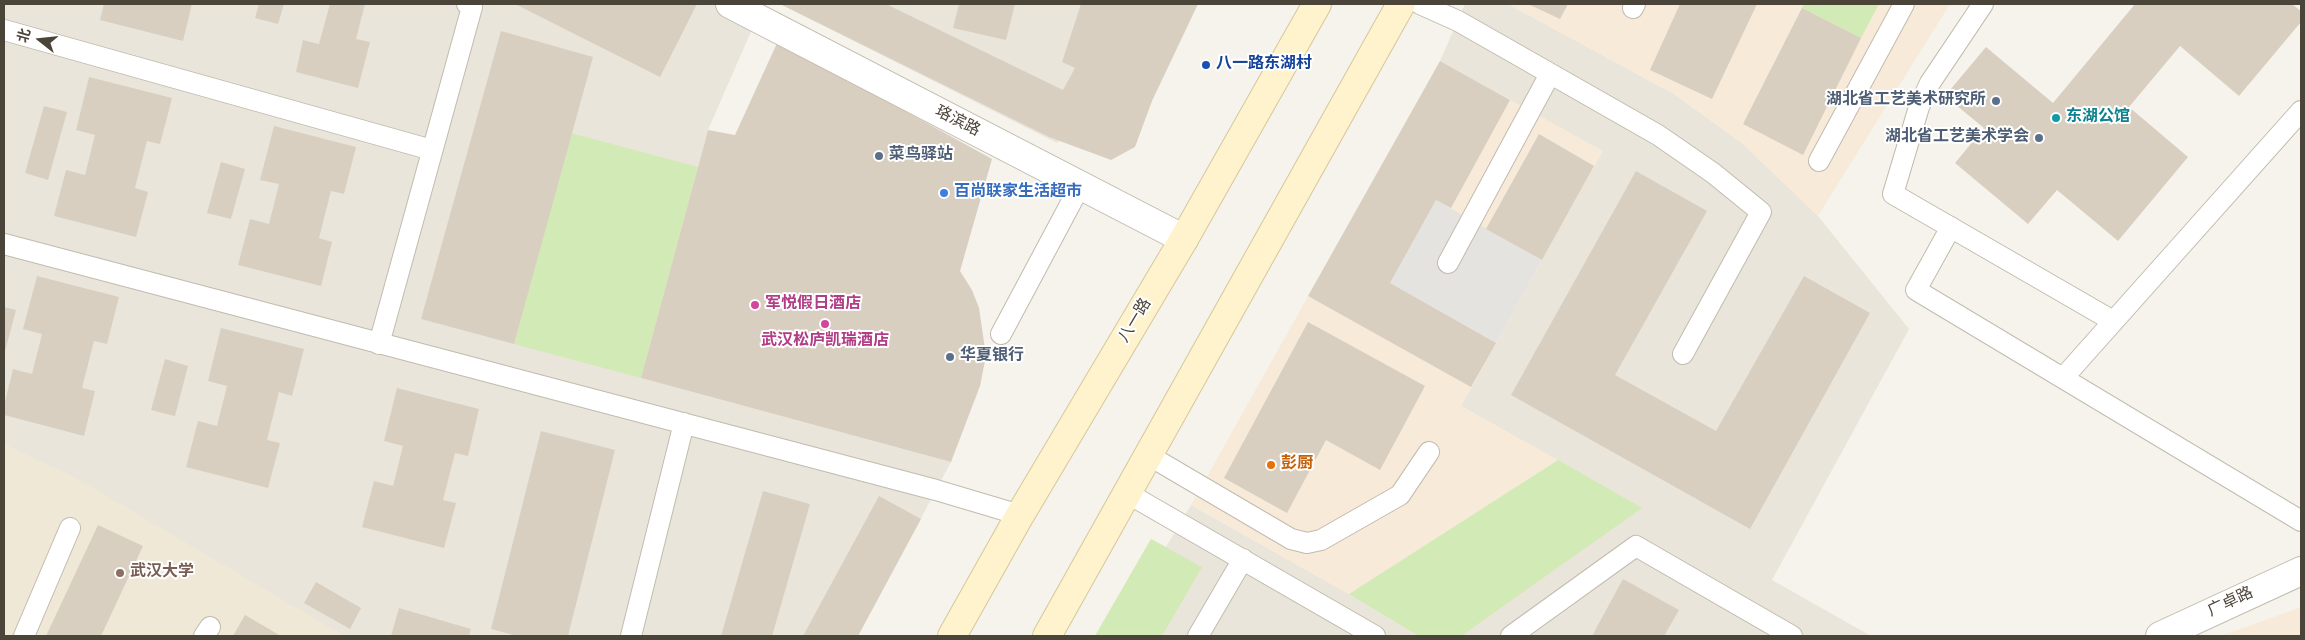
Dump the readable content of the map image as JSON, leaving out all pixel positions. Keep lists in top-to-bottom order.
{
  "streets": {
    "main road": ["八一路"],
    "street": ["珞滨路", "广卓路"]
  },
  "crossings": [
    ["珞滨路", "八一路"]
  ],
  "places": [
    "八一路东湖村",
    "湖北省工艺美术研究所",
    "东湖公馆",
    "湖北省工艺美术学会",
    "菜鸟驿站",
    "百尚联家生活超市",
    "军悦假日酒店",
    "武汉松庐凯瑞酒店",
    "华夏银行",
    "彭厨",
    "武汉大学"
  ],
  "north": "left"
}
